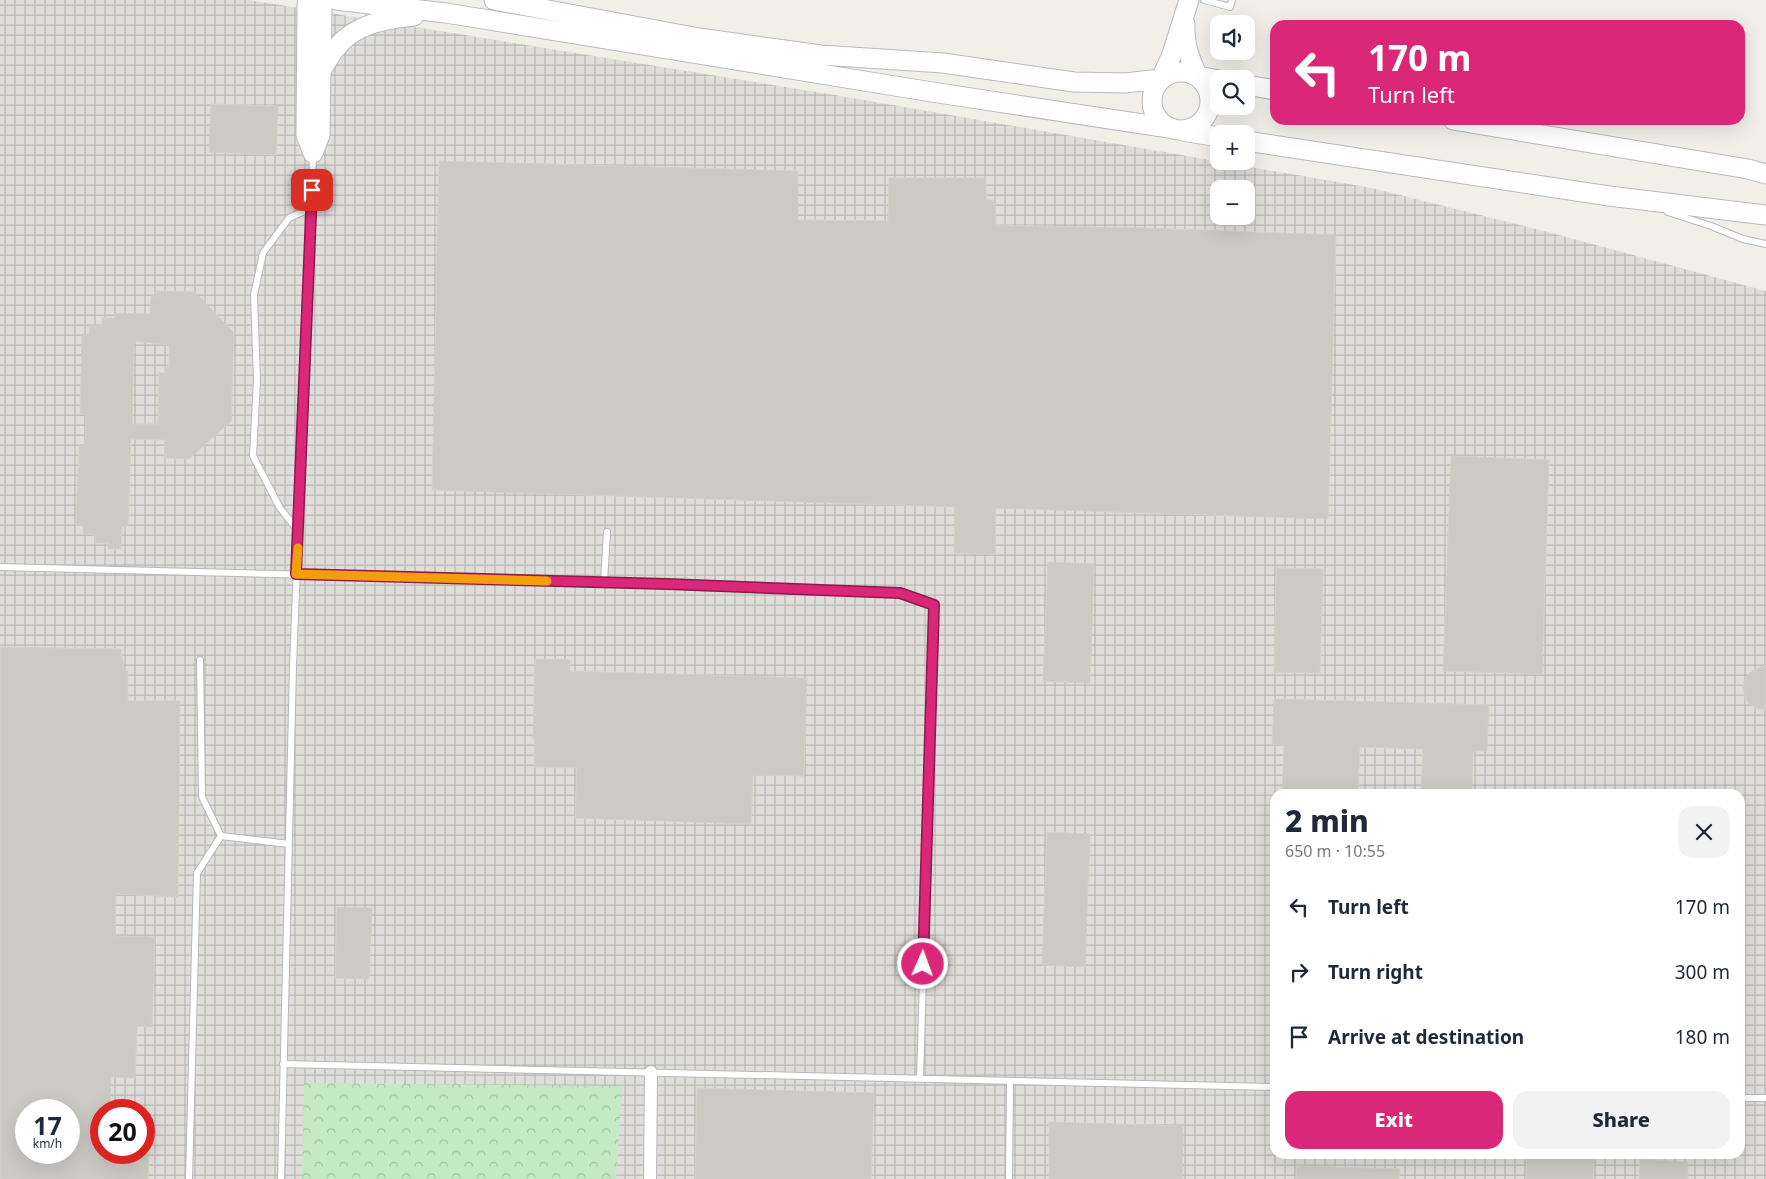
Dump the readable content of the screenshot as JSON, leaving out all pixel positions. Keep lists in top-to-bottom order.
{
  "page": {
    "map_buttons": ["+", "−"],
    "turn": ["170 m", "Turn left"],
    "heading": ["2 min", "650 m · 10:55"],
    "list": [
      {
        "name": "Turn left",
        "value": "170 m"
      },
      {
        "name": "Turn right",
        "value": "300 m"
      },
      {
        "name": "Arrive at destination",
        "value": "180 m"
      }
    ],
    "buttons": ["Exit", "Share"],
    "speed": "17 km/h",
    "limit": "20"
  }
}
